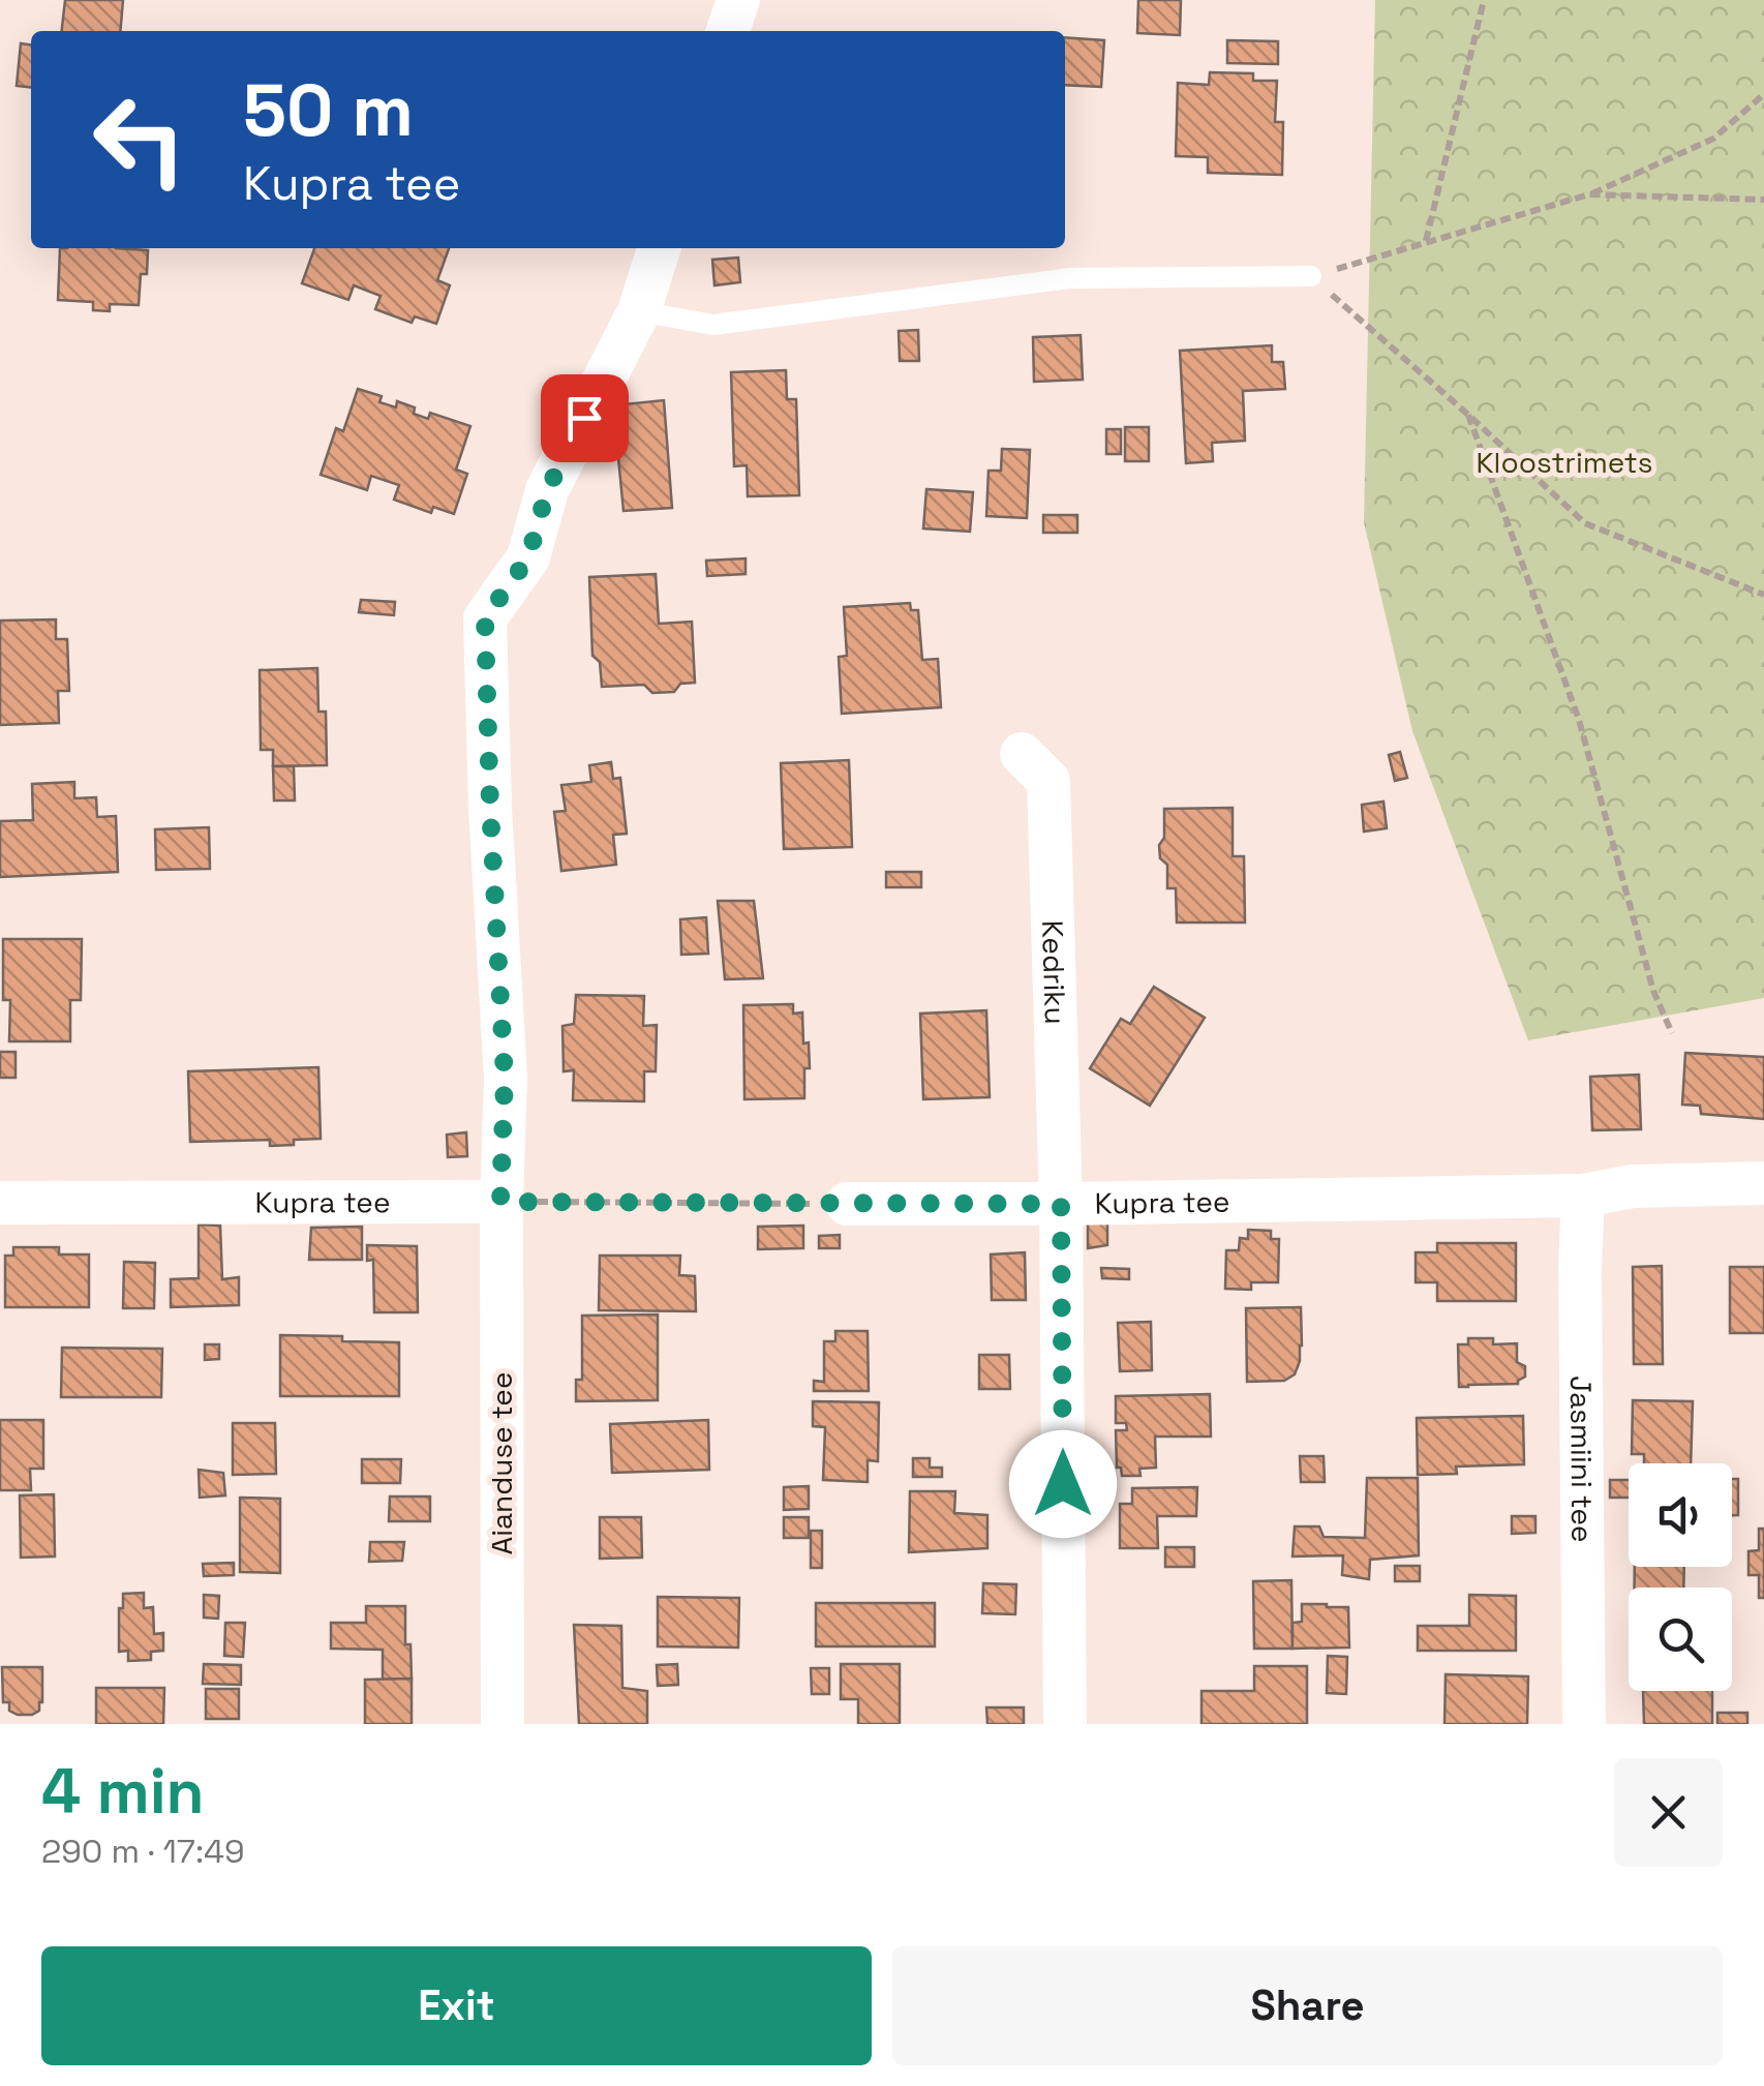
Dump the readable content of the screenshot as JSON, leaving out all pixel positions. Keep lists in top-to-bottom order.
{
  "streets": {
    "street": [
      "Kedriku",
      "Kupra tee",
      "Jasmiini tee",
      "Aianduse tee"
    ]
  },
  "crossings": [
    ["Kedriku", "Kupra tee"],
    ["Kupra tee", "Jasmiini tee"],
    ["Kupra tee", "Aianduse tee"]
  ],
  "parks": ["Kloostrimets"],
  "page": {
    "turn": ["50 m", "Kupra tee"],
    "heading": ["4 min", "290 m · 17:49"],
    "buttons": ["Exit", "Share"]
  }
}
